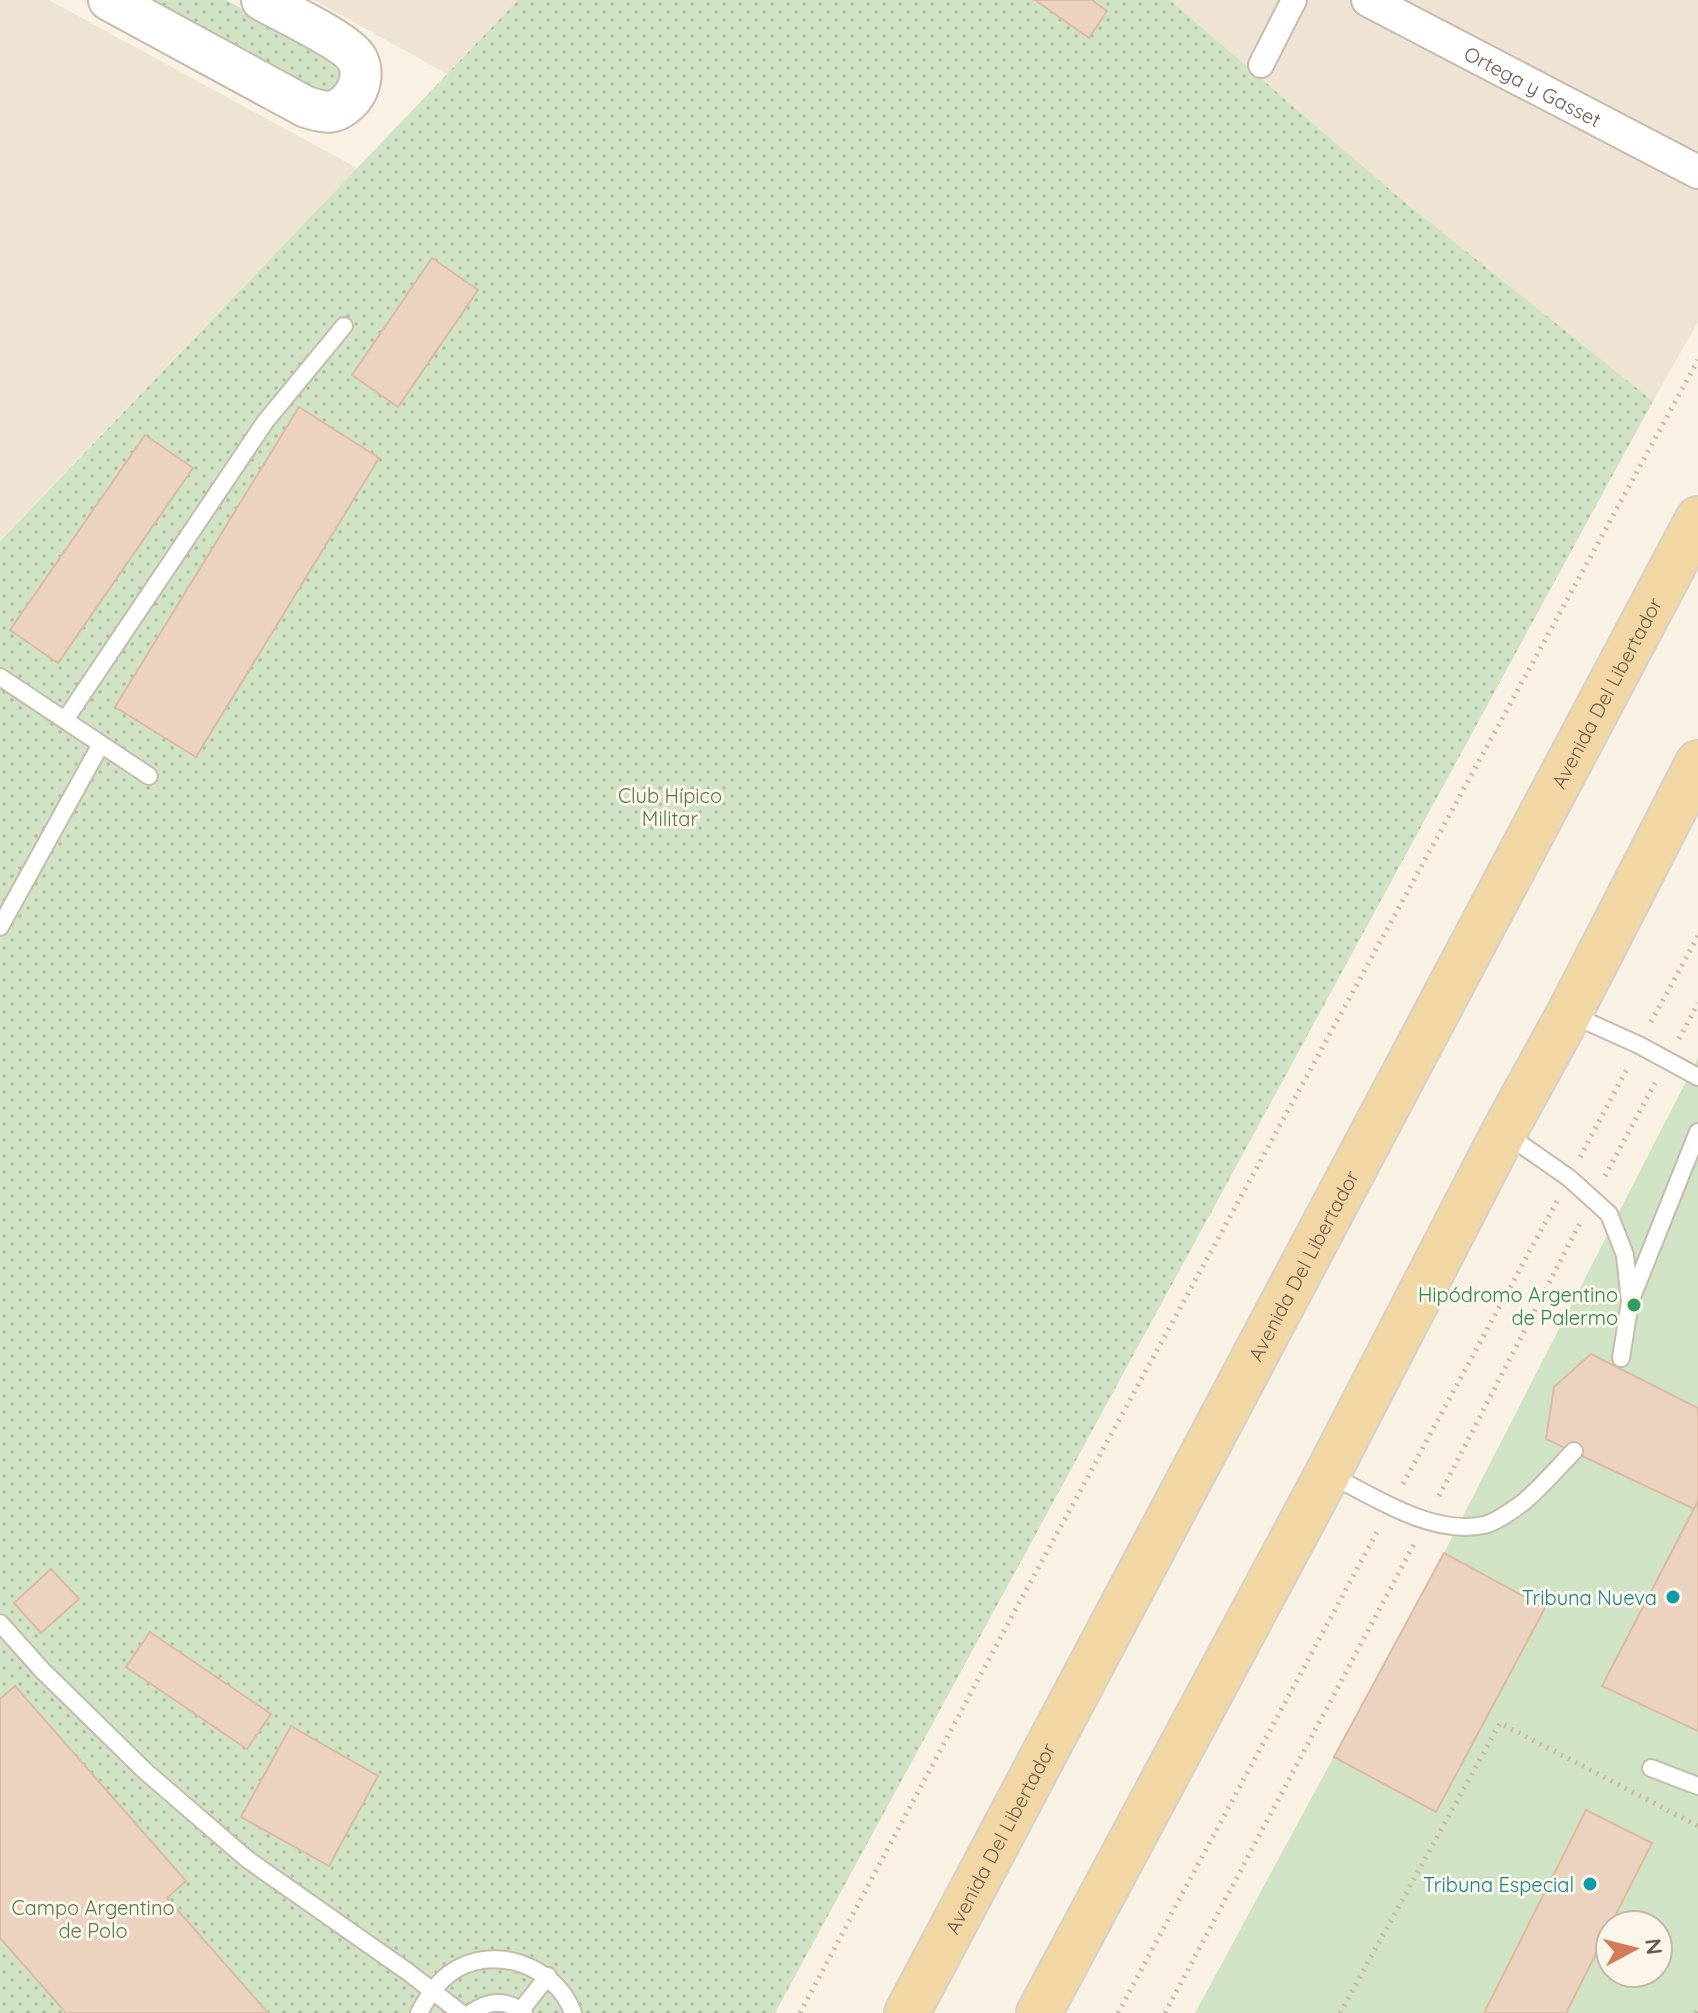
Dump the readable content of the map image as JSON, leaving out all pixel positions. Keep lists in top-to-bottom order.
{
  "streets": {
    "main road": ["Avenida Del Libertador"],
    "street": ["Ortega y Gasset"]
  },
  "parks": ["Club Hípico Militar", "Campo Argentino de Polo"],
  "places": ["Hipódromo Argentino de Palermo", "Tribuna Nueva", "Tribuna Especial"],
  "north": "right"
}
